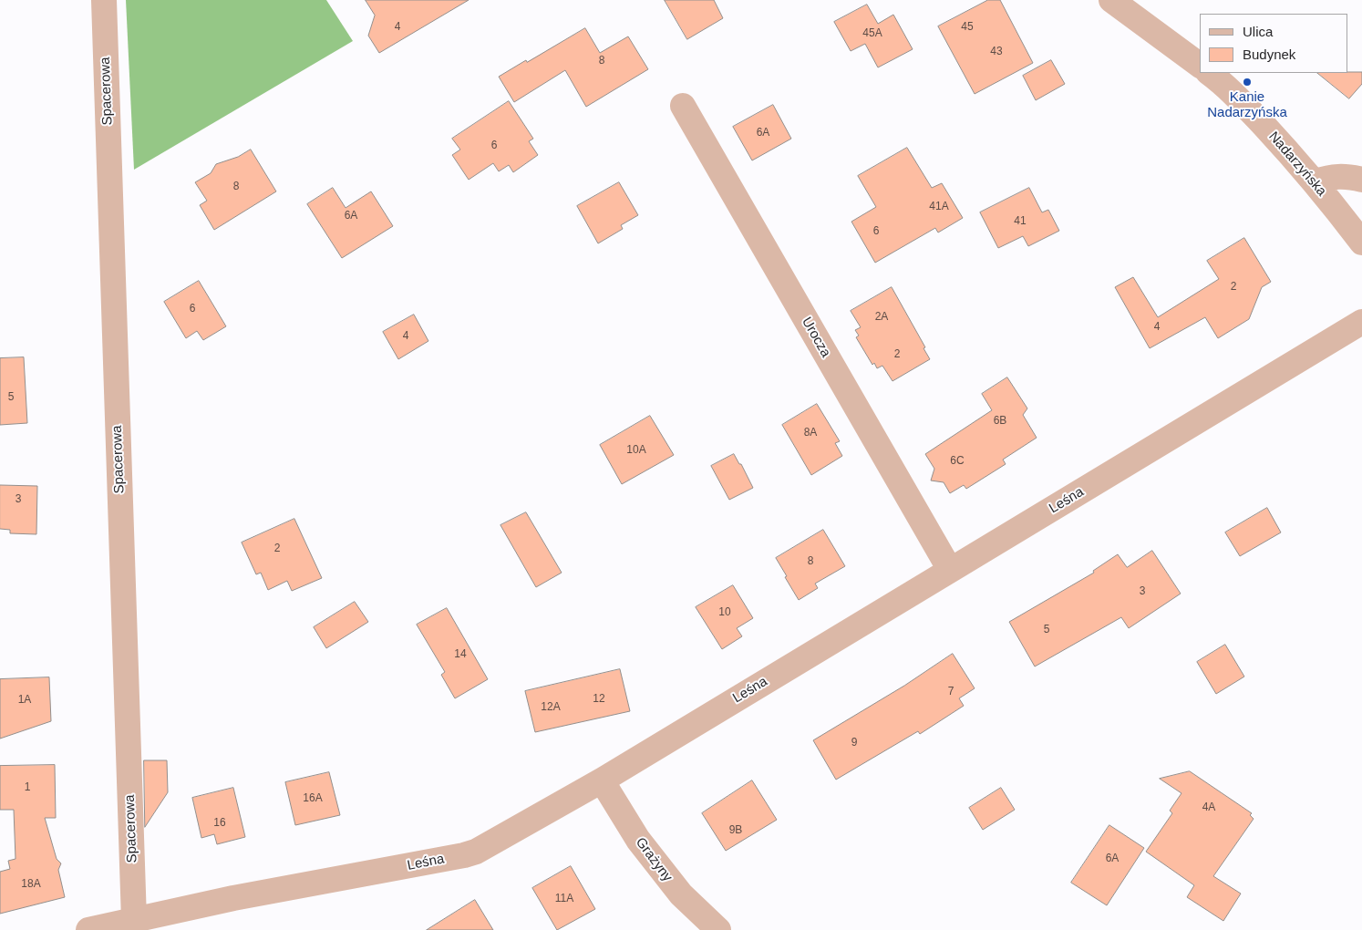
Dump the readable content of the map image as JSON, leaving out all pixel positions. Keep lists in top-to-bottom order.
{
  "streets": {
    "street": [
      "Spacerowa",
      "Nadarzyńska",
      "Urocza",
      "Leśna",
      "Grażyny"
    ]
  },
  "crossings": [
    ["Spacerowa", "Leśna"],
    ["Urocza", "Leśna"],
    ["Leśna", "Grażyny"]
  ],
  "places": ["Kanie Nadarzyńska"],
  "house_numbers": [
    "4",
    "45",
    "45A",
    "43",
    "8",
    "6A",
    "6",
    "8",
    "41A",
    "6A",
    "41",
    "6",
    "2",
    "6",
    "2A",
    "4",
    "4",
    "2",
    "5",
    "6B",
    "8A",
    "10A",
    "6C",
    "3",
    "2",
    "8",
    "3",
    "10",
    "5",
    "14",
    "7",
    "12",
    "1A",
    "12A",
    "9",
    "1",
    "16A",
    "4A",
    "16",
    "9B",
    "6A",
    "18A",
    "11A"
  ],
  "legend": ["Ulica", "Budynek"]
}
